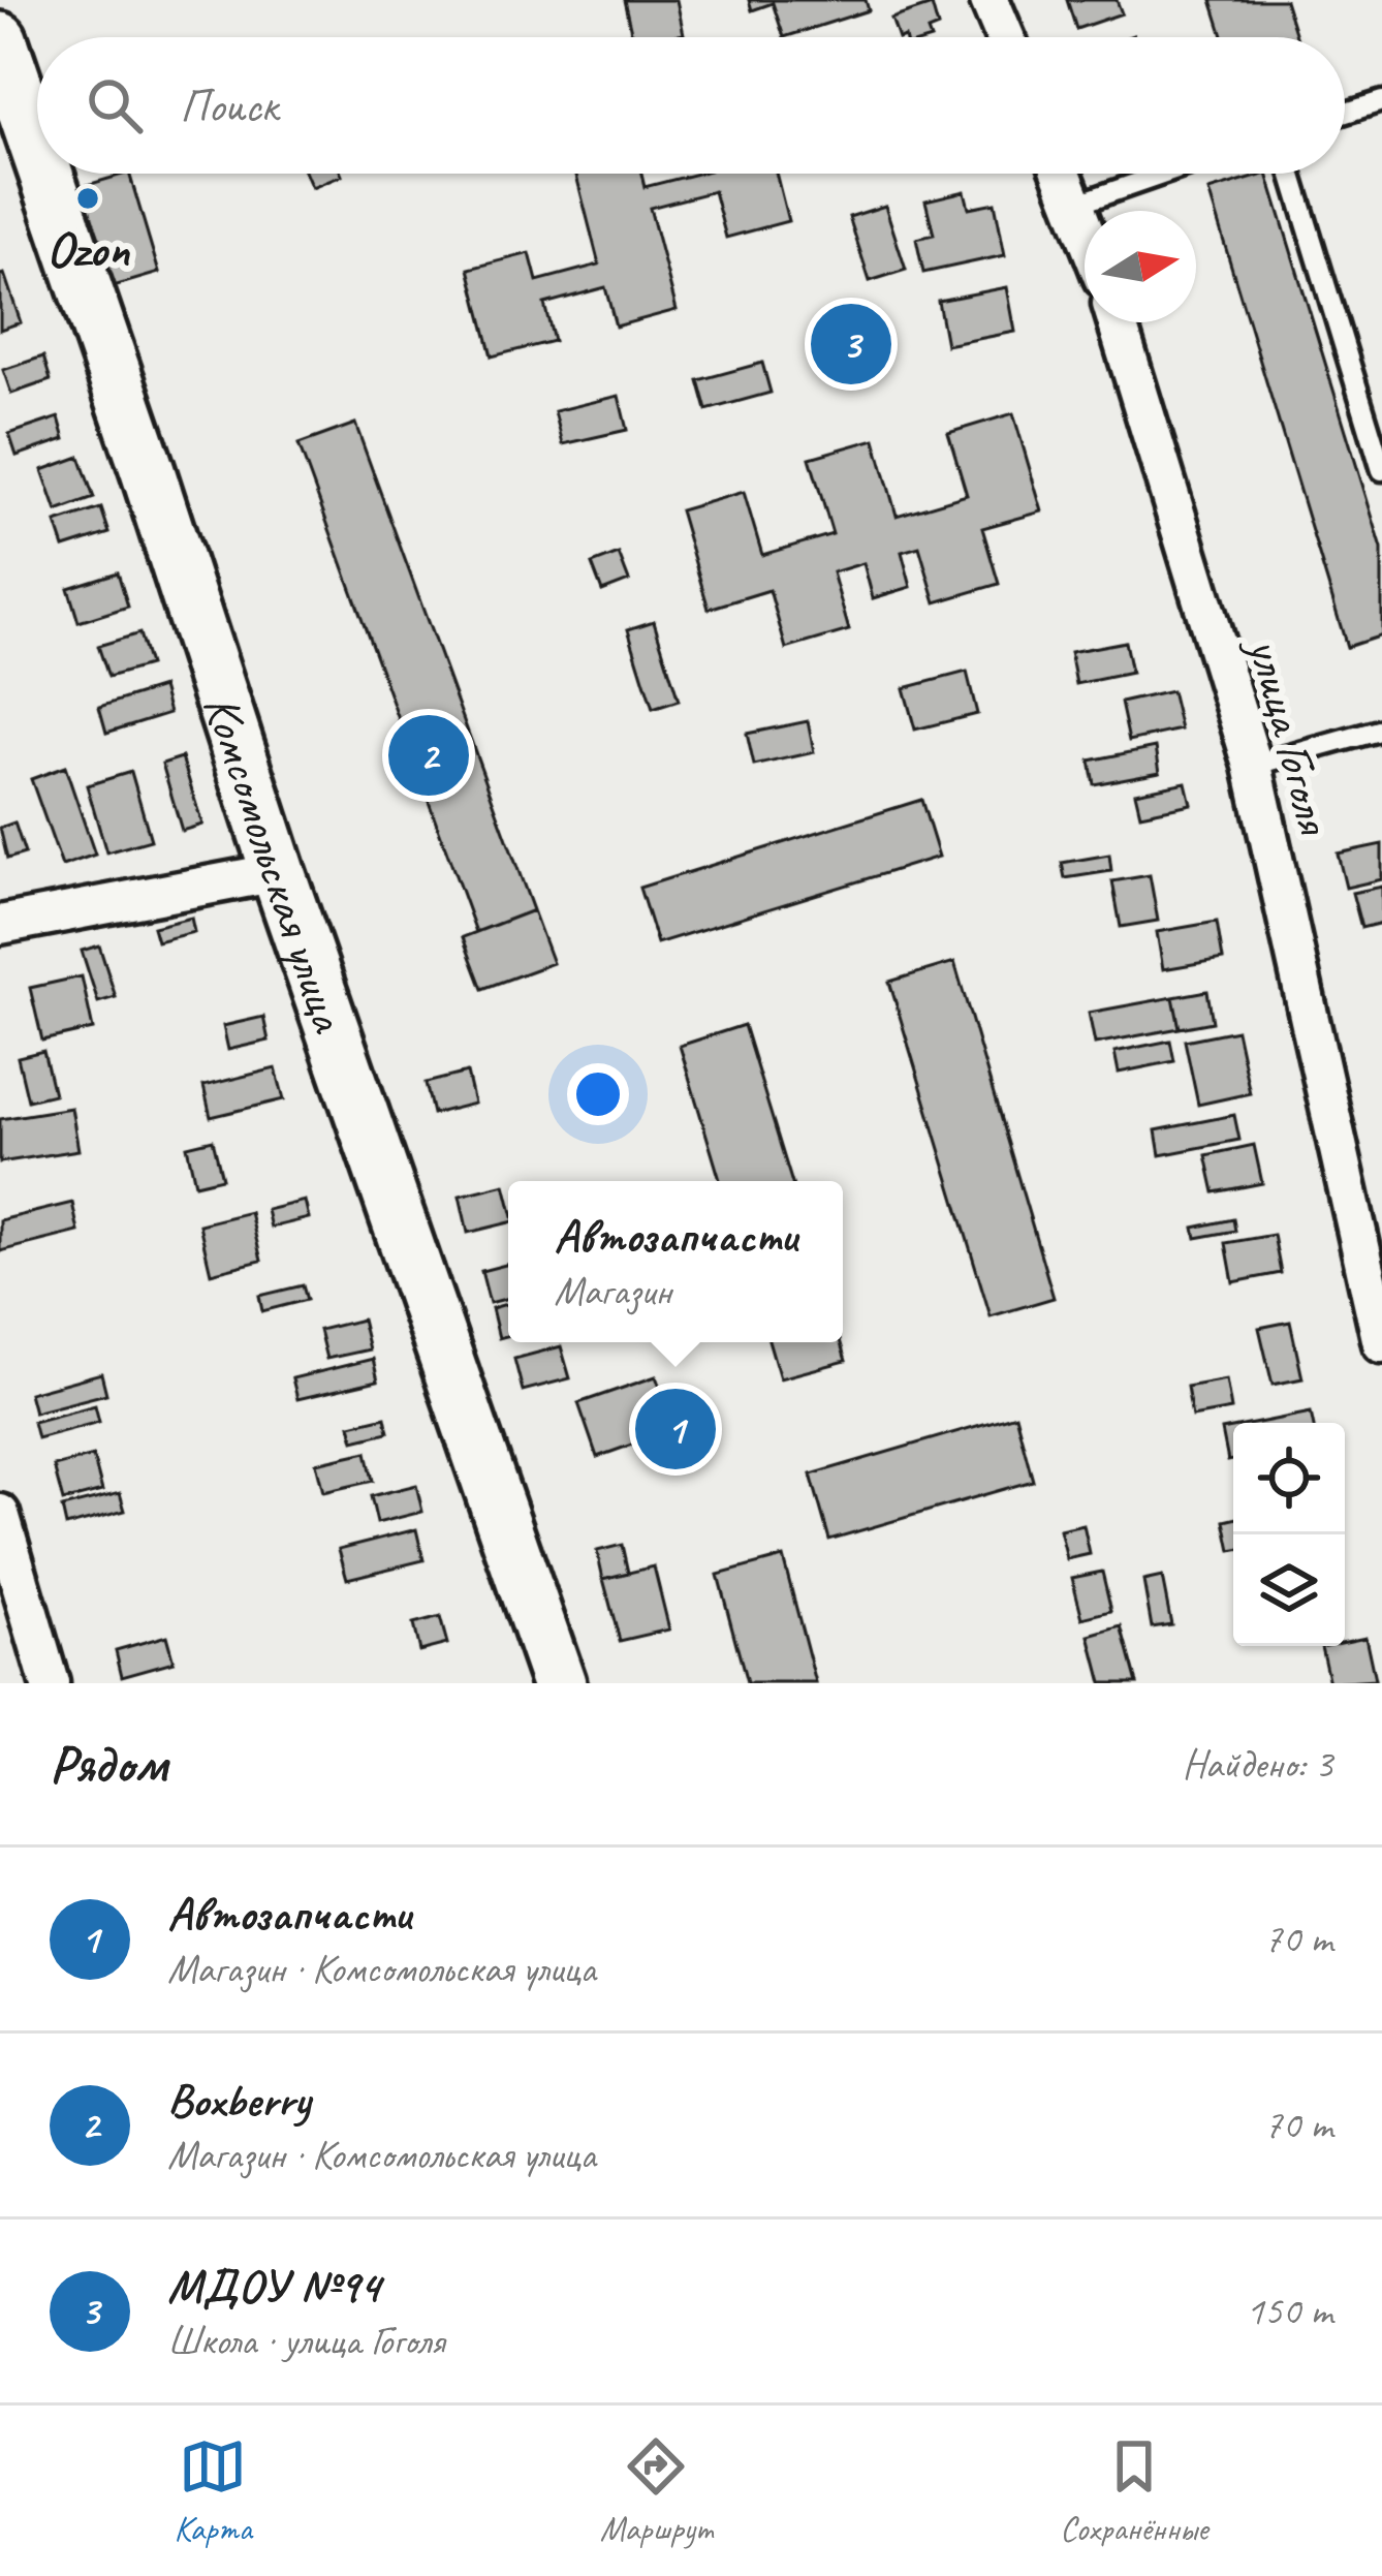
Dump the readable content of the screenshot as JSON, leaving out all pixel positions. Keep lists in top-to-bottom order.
{
  "streets": {
    "street": ["улица Гоголя", "Комсомольская улица"]
  },
  "places": ["Ozon"],
  "north": "right",
  "page": {
    "search": "Поиск",
    "pins": ["3", "2", "1"],
    "popup": ["Автозапчасти", "Магазин"],
    "heading": ["Рядом", "Найдено: 3"],
    "list": [
      {
        "mark": "1",
        "name": "Автозапчасти",
        "note": "Магазин · Комсомольская улица",
        "value": "70 m"
      },
      {
        "mark": "2",
        "name": "Boxberry",
        "note": "Магазин · Комсомольская улица",
        "value": "70 m"
      },
      {
        "mark": "3",
        "name": "МДОУ №94",
        "note": "Школа · улица Гоголя",
        "value": "150 m"
      }
    ],
    "nav": ["Карта", "Маршрут", "Сохранённые"]
  }
}
